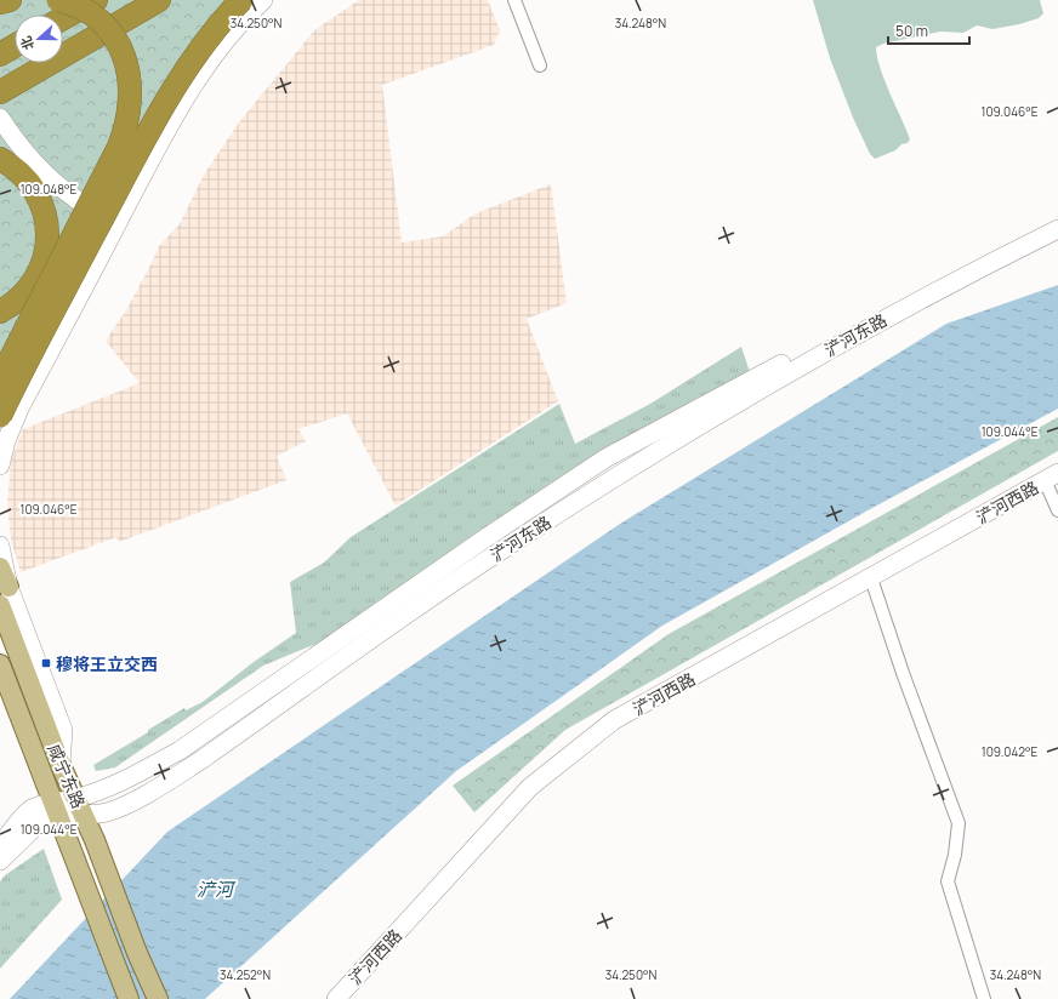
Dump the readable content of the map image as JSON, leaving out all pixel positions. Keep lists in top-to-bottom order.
{
  "streets": {
    "main road": ["咸宁东路"],
    "street": ["浐河东路", "浐河西路"]
  },
  "crossings": [
    ["浐河东路", "咸宁东路"]
  ],
  "water": ["浐河"],
  "places": {
    "transit": ["穆将王立交西"]
  },
  "scale_bar": "50 m",
  "north": "left",
  "coordinates": [
    "34.250°N",
    "34.248°N",
    "109.046°E",
    "109.048°E",
    "109.044°E",
    "109.042°E",
    "34.252°N"
  ]
}
